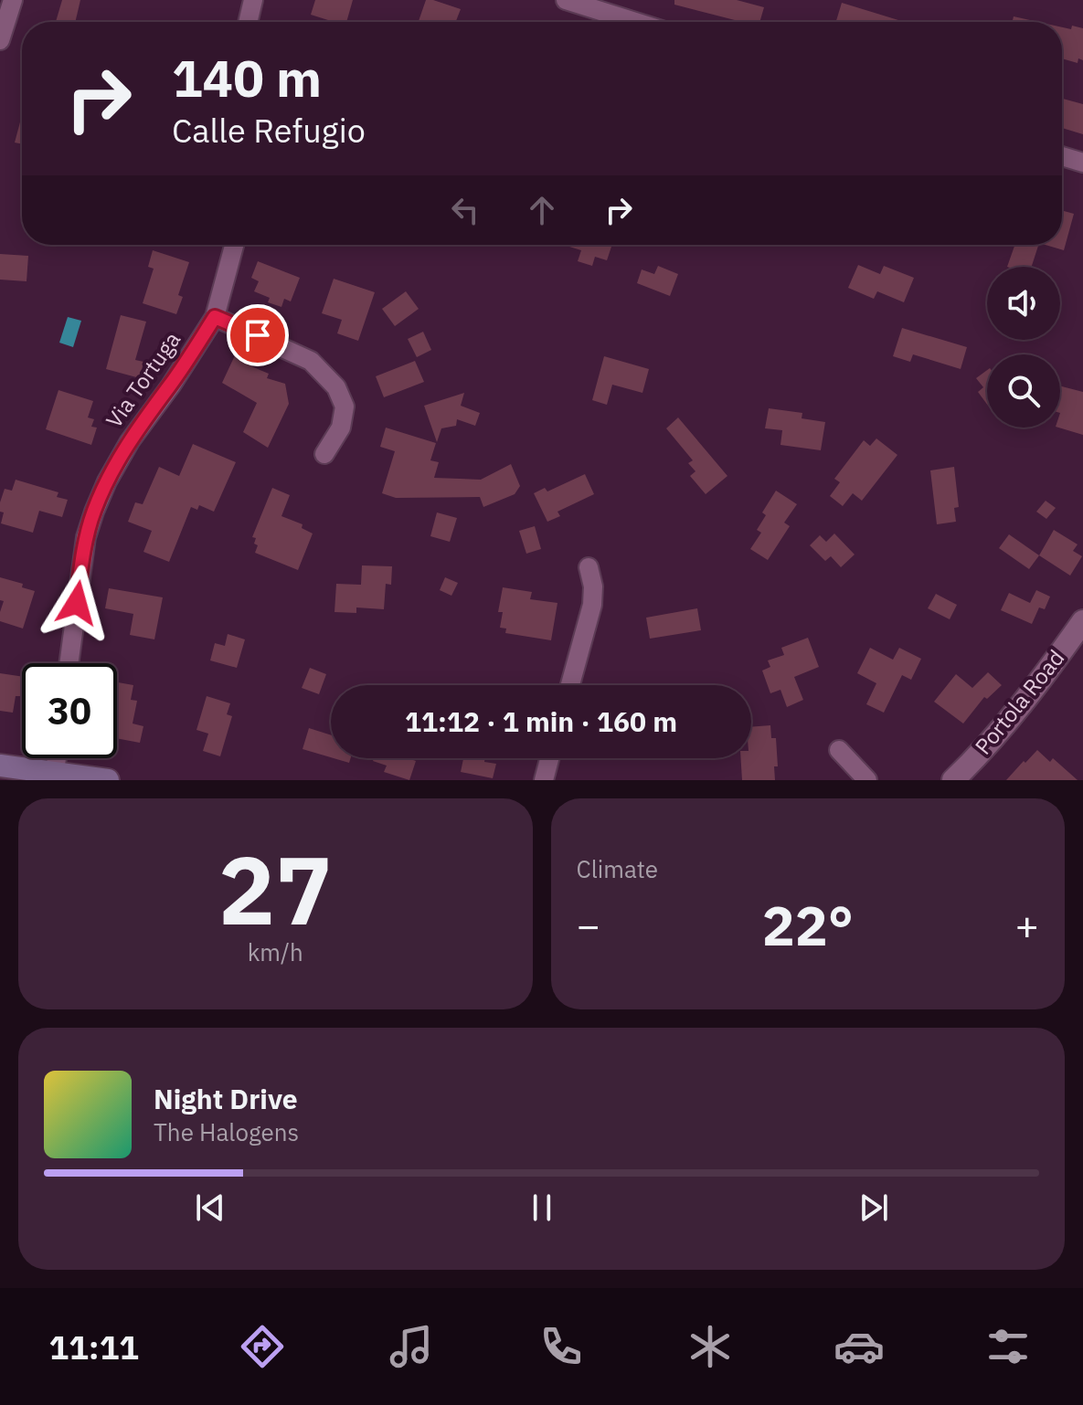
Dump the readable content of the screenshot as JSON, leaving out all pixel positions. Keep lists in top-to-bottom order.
{
  "streets": {
    "street": ["Via Tortuga", "Portola Road"]
  },
  "page": {
    "turn": ["140 m", "Calle Refugio"],
    "limit": "30",
    "trip": "11:12 · 1 min · 160 m",
    "tile": [
      ["27", "km/h"],
      "Climate"
    ],
    "heat": ["−", "22°", "+"],
    "song": ["Night Drive", "The Halogens"],
    "tabs": "11:11"
  }
}
